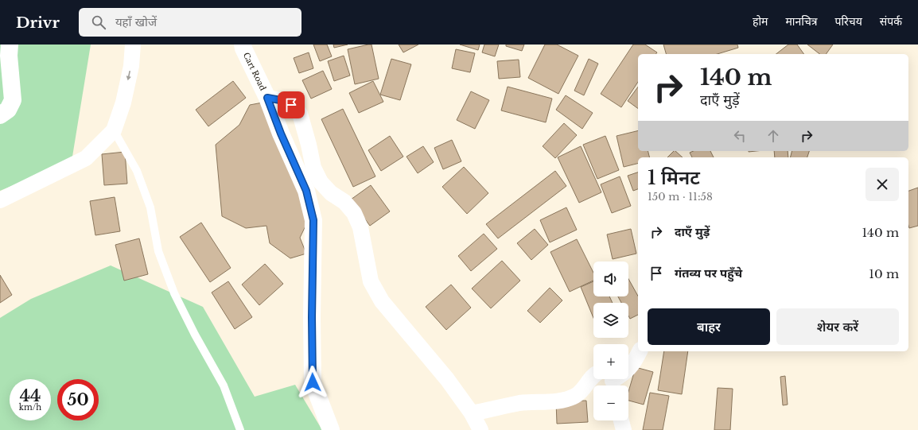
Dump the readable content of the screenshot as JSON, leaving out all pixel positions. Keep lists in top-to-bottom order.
{
  "streets": {
    "main road": ["Cart Road"]
  },
  "page": {
    "header": "Drivr",
    "search": "यहाँ खोजें",
    "nav": [
      "होम",
      "मानचित्र",
      "परिचय",
      "संपर्क"
    ],
    "turn": ["140 m", "दाएँ मुड़ें"],
    "heading": ["1 मिनट", "150 m · 11:58"],
    "list": [
      {
        "name": "दाएँ मुड़ें",
        "value": "140 m"
      },
      {
        "name": "गंतव्य पर पहुँचे",
        "value": "10 m"
      }
    ],
    "map_buttons": ["+", "−"],
    "buttons": ["बाहर", "शेयर करें"],
    "speed": "44 km/h",
    "limit": "50"
  }
}
